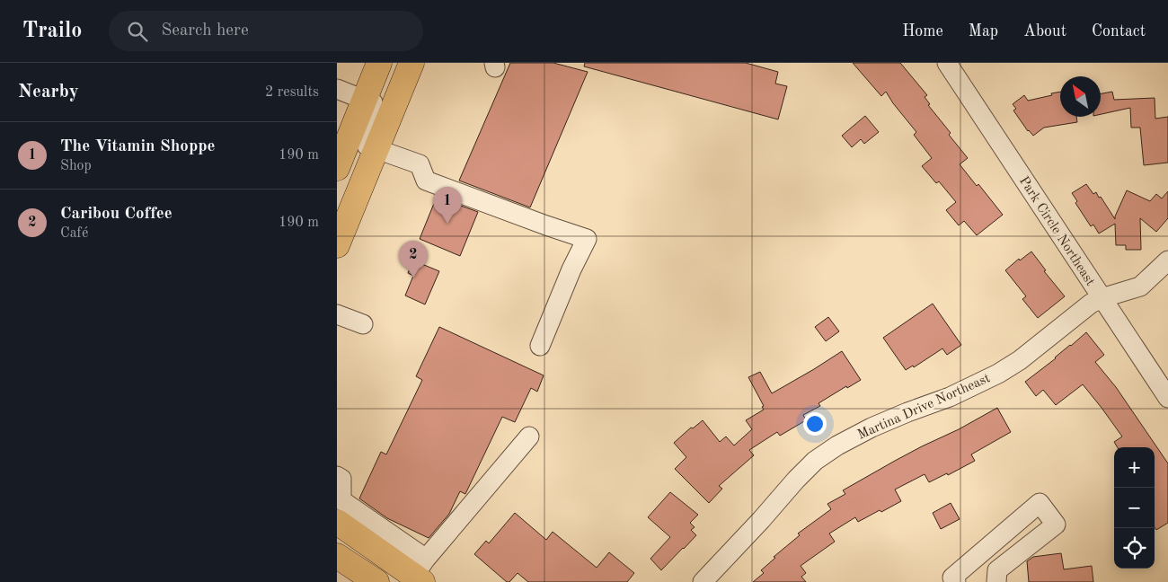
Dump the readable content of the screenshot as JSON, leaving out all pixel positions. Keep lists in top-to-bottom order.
{
  "streets": {
    "street": ["Park Circle Northeast", "Martina Drive Northeast"]
  },
  "crossings": [
    ["Park Circle Northeast", "Martina Drive Northeast"]
  ],
  "north": "top left",
  "page": {
    "header": "Trailo",
    "search": "Search here",
    "nav": [
      "Home",
      "Map",
      "About",
      "Contact"
    ],
    "heading": ["Nearby", "2 results"],
    "list": [
      {
        "mark": "1",
        "name": "The Vitamin Shoppe",
        "note": "Shop",
        "value": "190 m"
      },
      {
        "mark": "2",
        "name": "Caribou Coffee",
        "note": "Café",
        "value": "190 m"
      }
    ],
    "pins": ["1", "2"],
    "map_buttons": ["+", "−"]
  }
}
